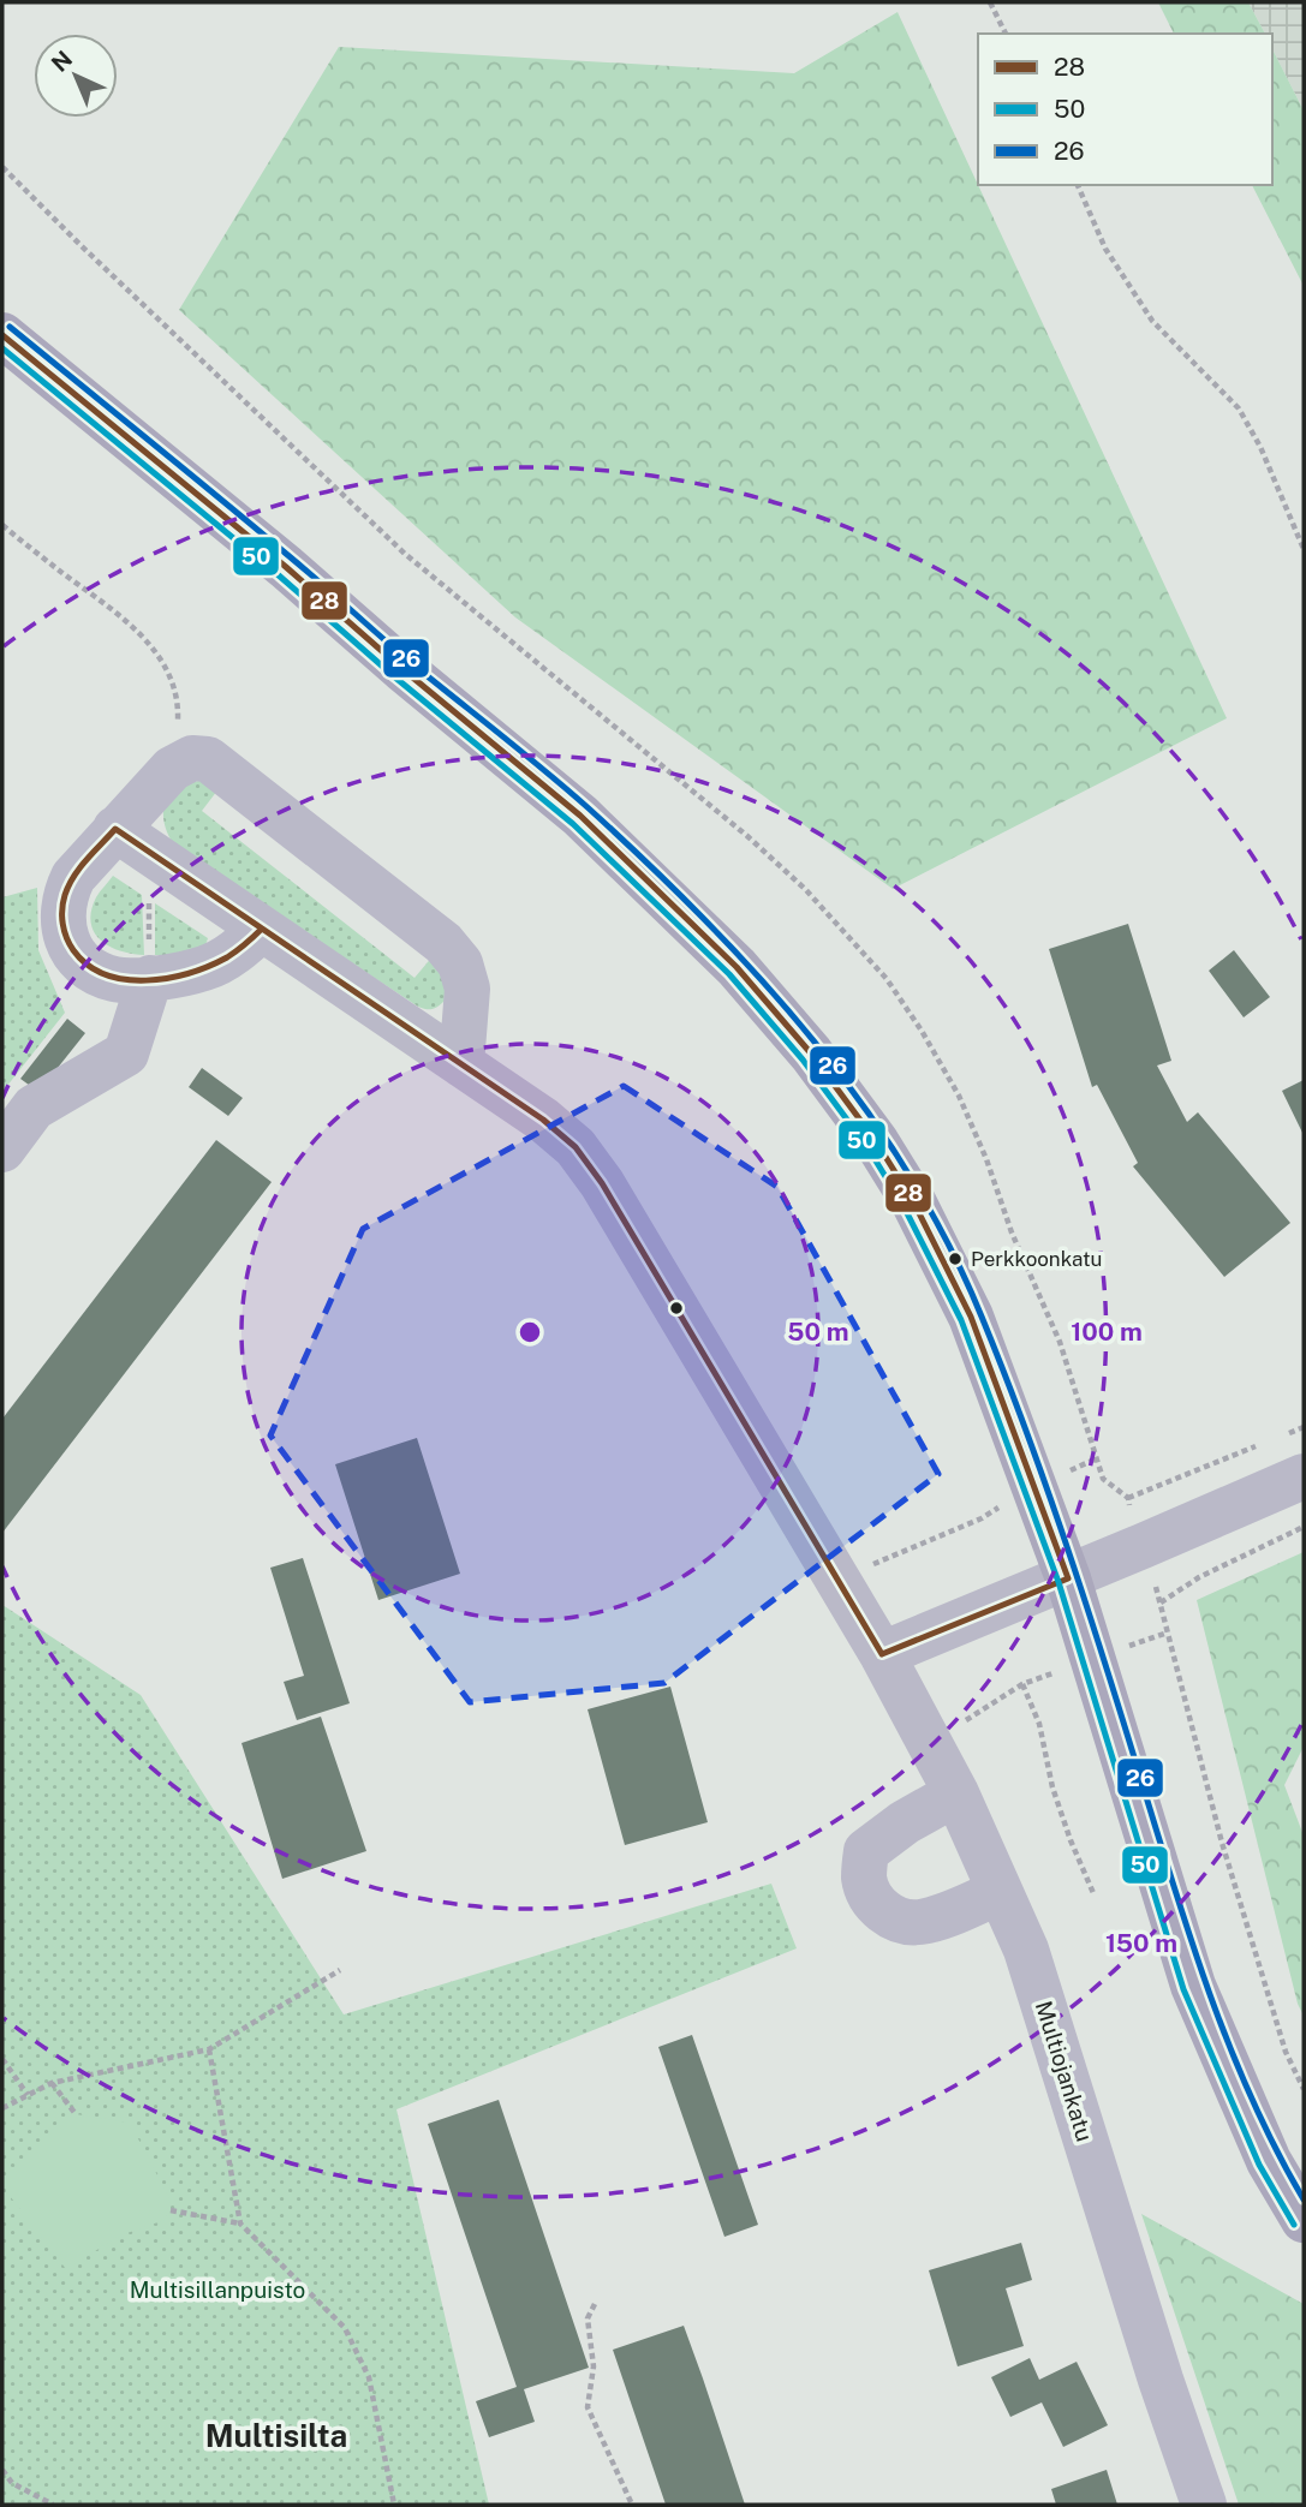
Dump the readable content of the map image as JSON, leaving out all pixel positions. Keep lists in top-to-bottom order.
{
  "streets": {
    "street": ["Multiojankatu"]
  },
  "districts": ["Multisilta"],
  "parks": ["Multisillanpuisto"],
  "places": ["Perkkoonkatu"],
  "lines": ["transit line 26", "transit line 28", "transit line 50"],
  "legend": ["28", "50", "26"],
  "north": "top left",
  "rings": ["50 m", "100 m", "150 m"]
}
